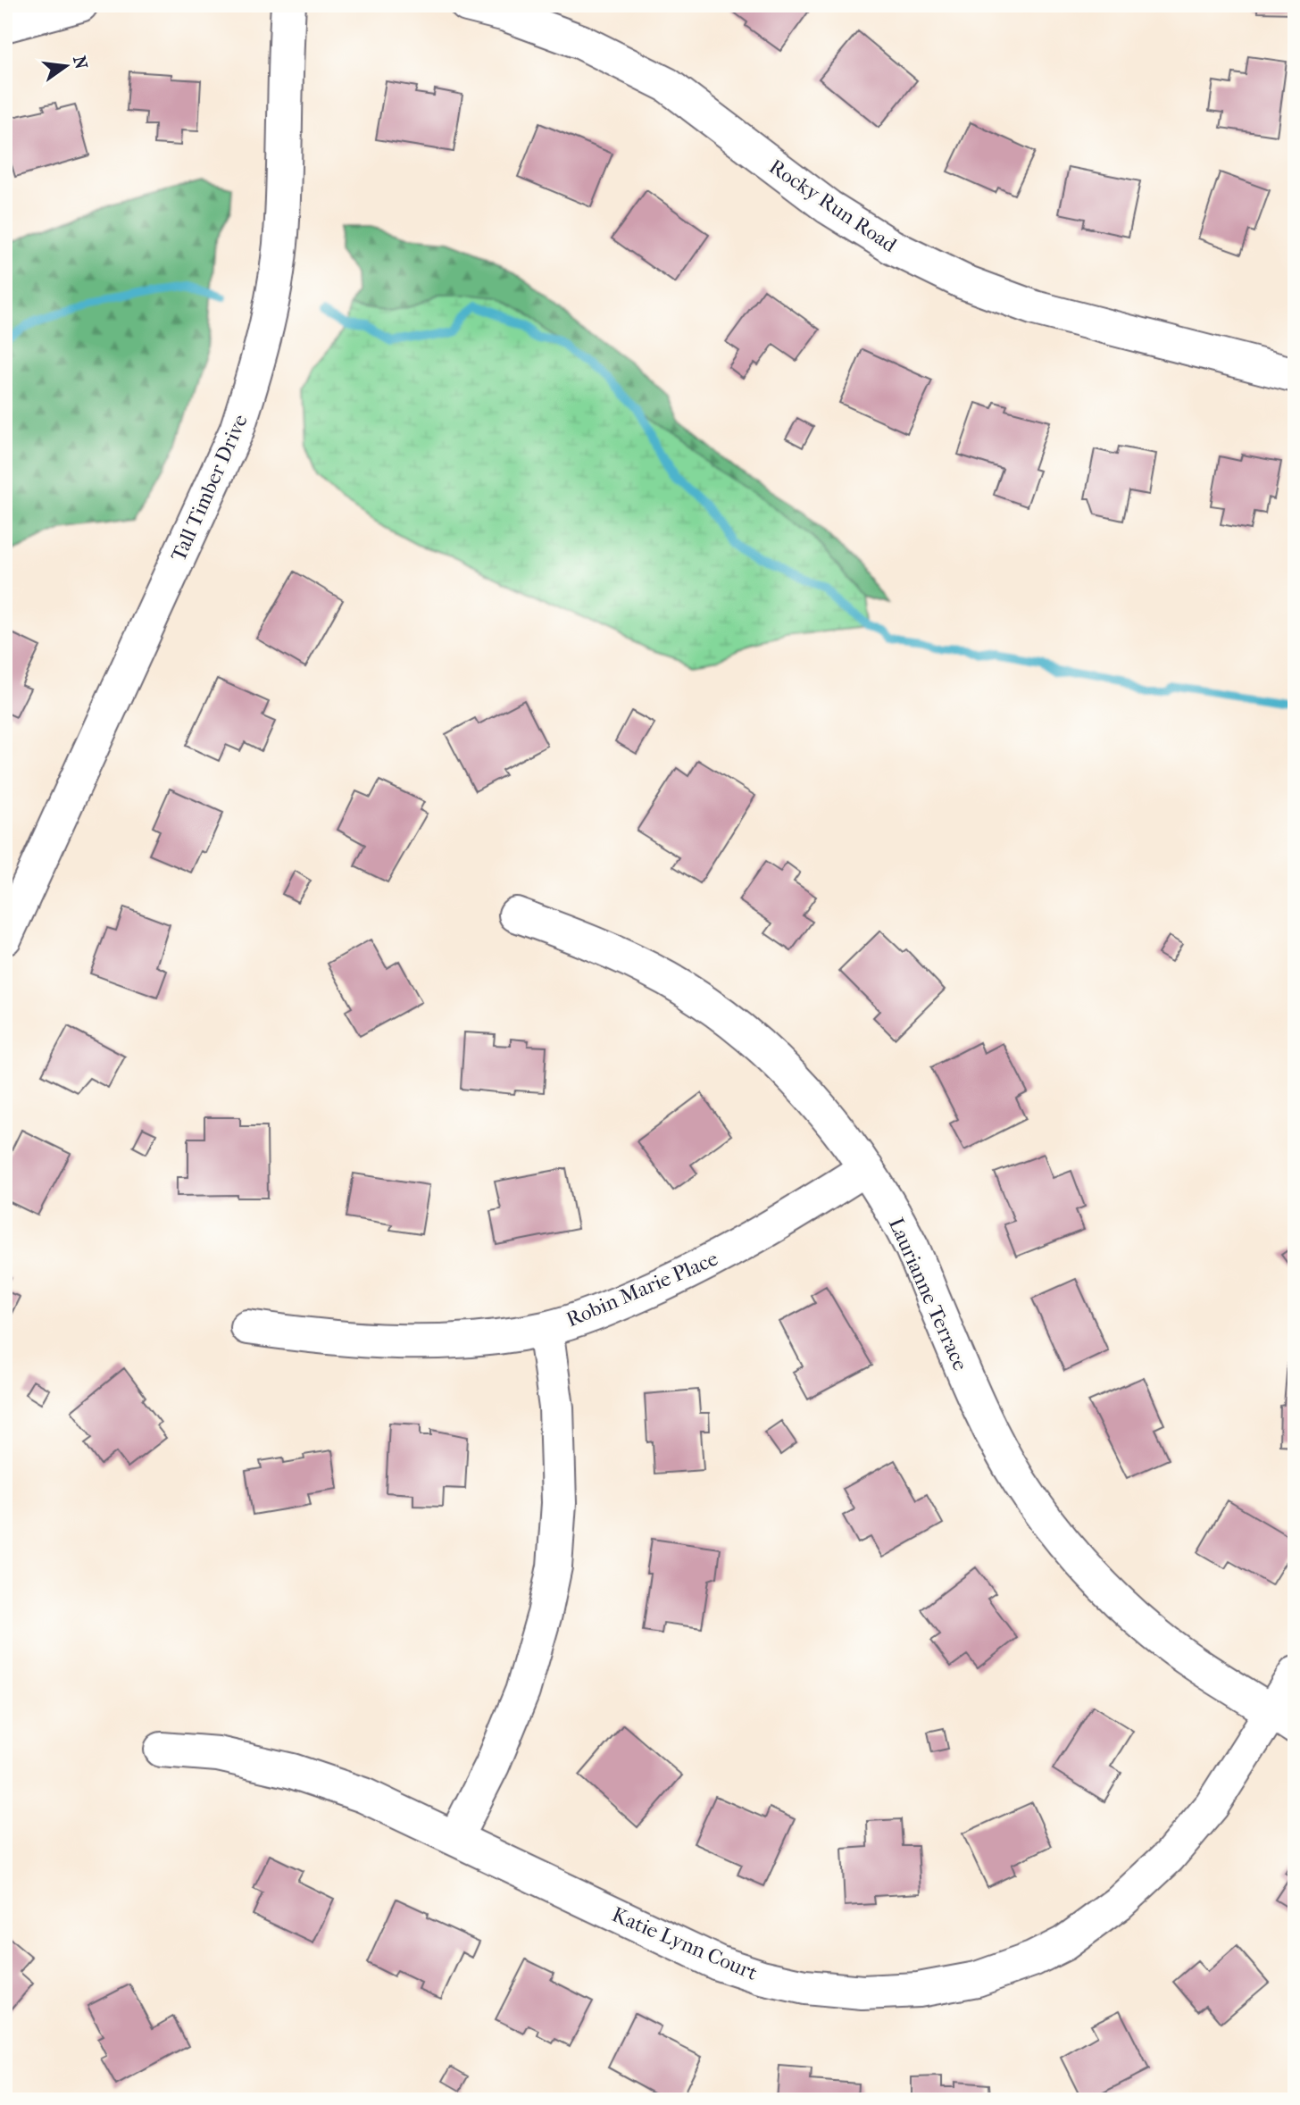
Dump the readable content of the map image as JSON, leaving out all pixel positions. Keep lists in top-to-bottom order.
{
  "streets": {
    "street": [
      "Rocky Run Road",
      "Tall Timber Drive",
      "Robin Marie Place",
      "Laurianne Terrace",
      "Katie Lynn Court"
    ]
  },
  "crossings": [
    ["Robin Marie Place", "Laurianne Terrace"],
    ["Laurianne Terrace", "Katie Lynn Court"]
  ],
  "north": "right"
}
